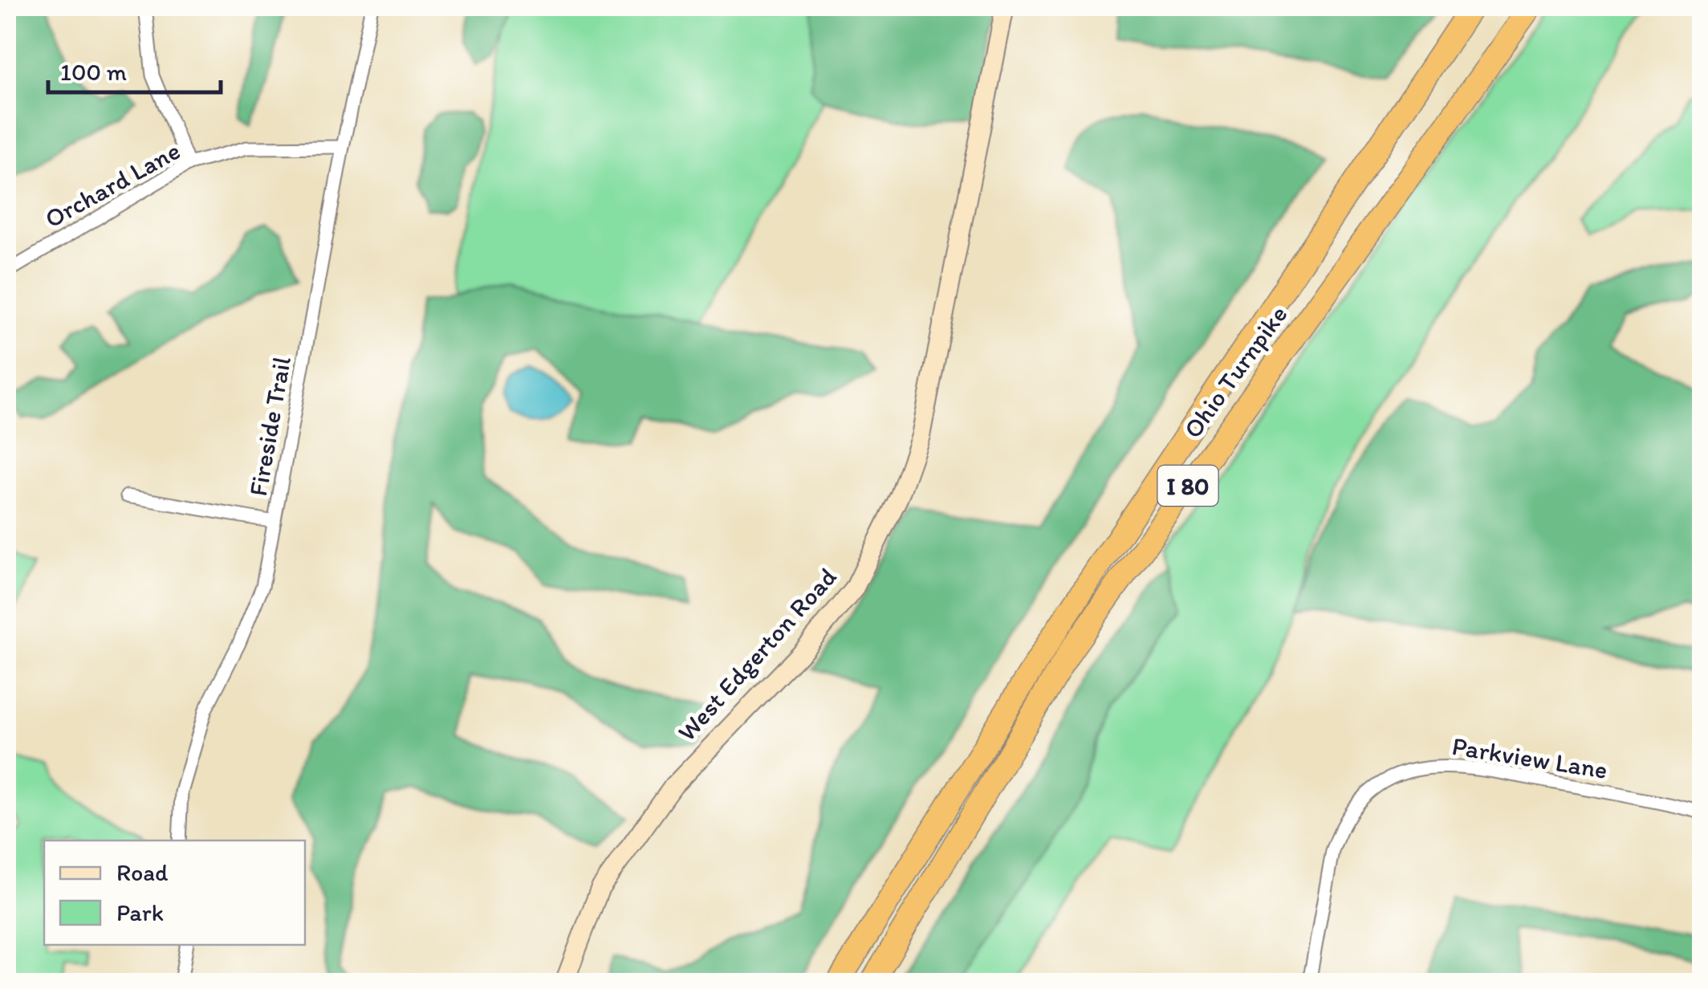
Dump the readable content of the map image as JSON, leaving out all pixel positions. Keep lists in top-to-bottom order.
{
  "streets": {
    "highway": ["Ohio Turnpike", "I 80"],
    "street": [
      "Orchard Lane",
      "Fireside Trail",
      "West Edgerton Road",
      "Parkview Lane"
    ]
  },
  "crossings": [
    ["Orchard Lane", "Fireside Trail"]
  ],
  "legend": ["Road", "Park"],
  "scale_bar": "100 m"
}
